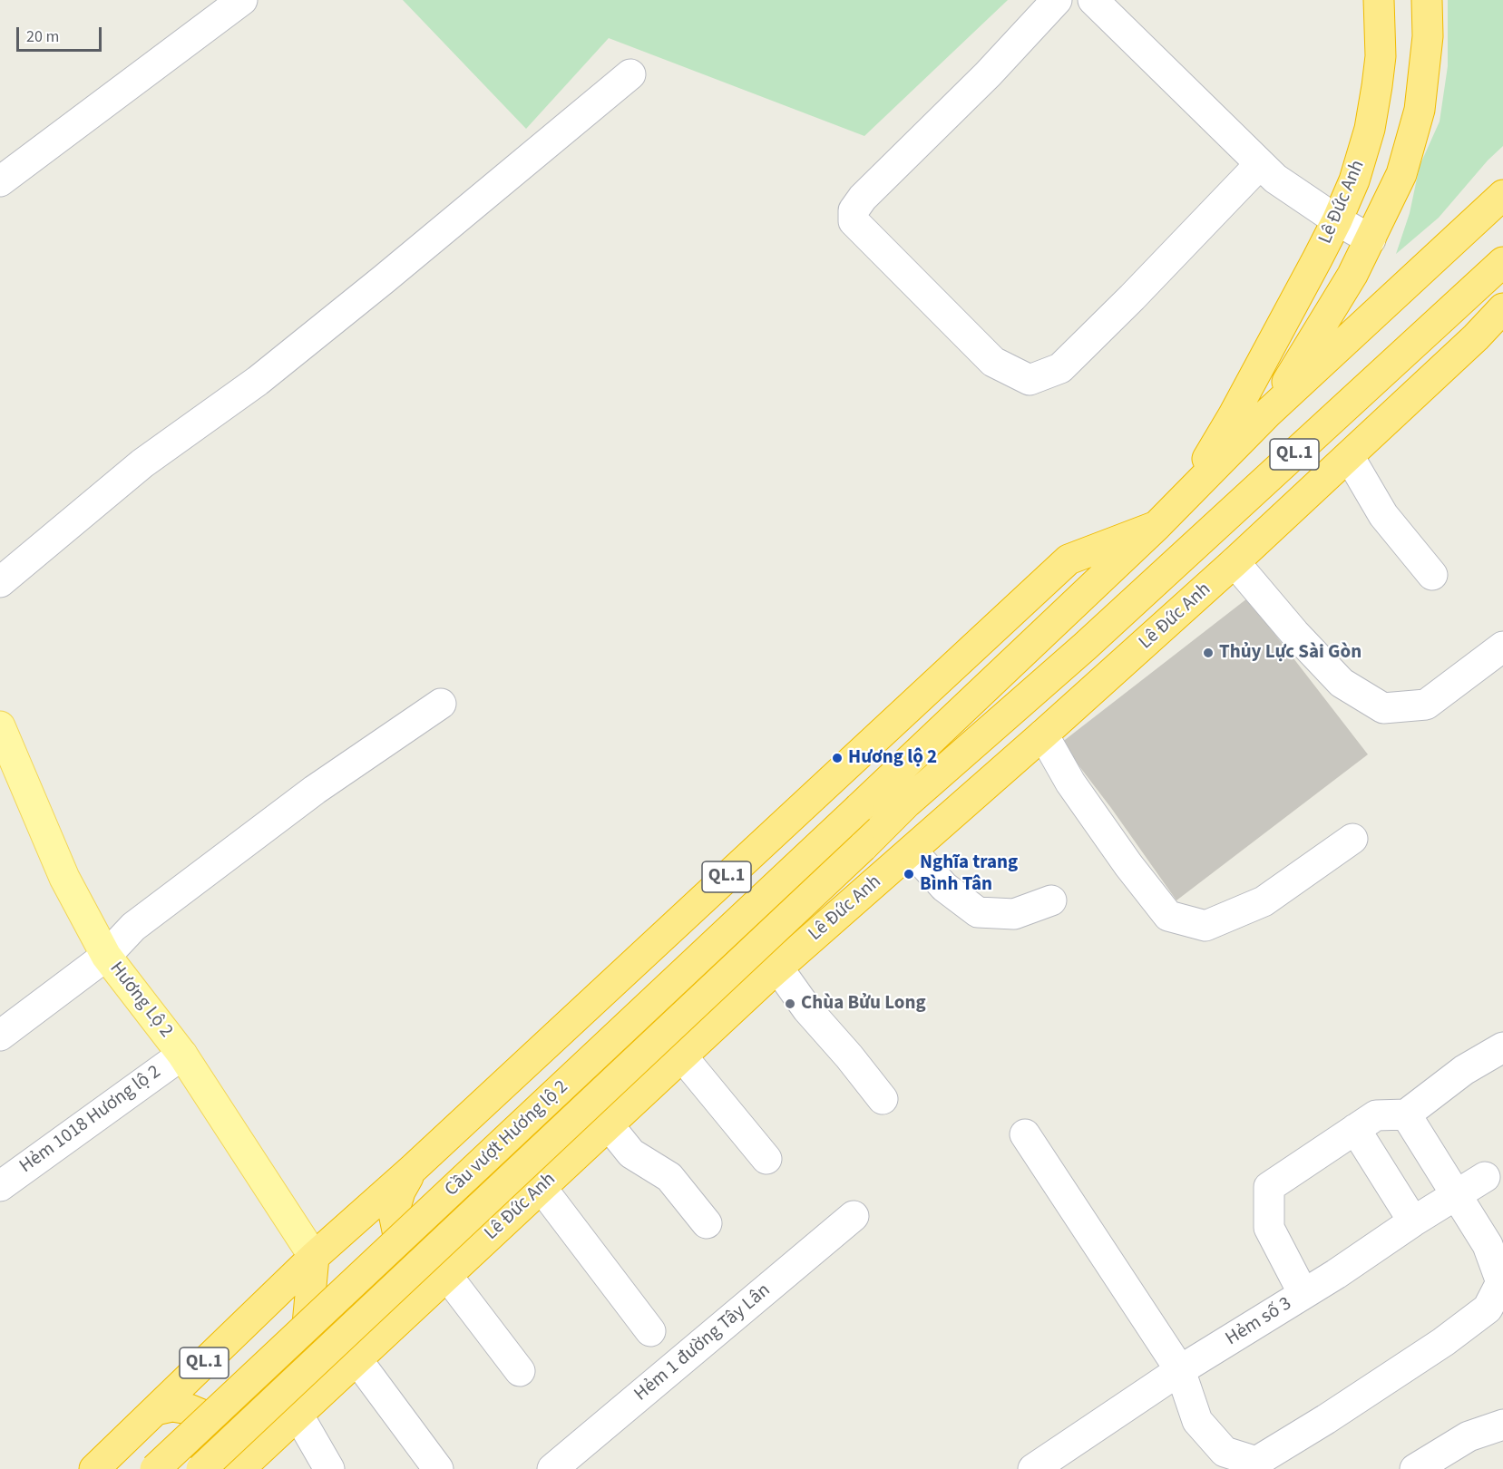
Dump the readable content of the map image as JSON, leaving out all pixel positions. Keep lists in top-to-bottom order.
{
  "streets": {
    "highway": ["Lê Đức Anh", "QL.1", "Cầu vượt Hương lộ 2"],
    "main road": ["Hương Lộ 2"],
    "street": ["Hẻm 1018 Hương lộ 2", "Hẻm số 3", "Hẻm 1 đường Tây Lân"]
  },
  "crossings": [
    ["Lê Đức Anh", "Hương Lộ 2"],
    ["Lê Đức Anh", "Cầu vượt Hương lộ 2"],
    ["Hương Lộ 2", "Hẻm 1018 Hương lộ 2"]
  ],
  "places": [
    "Thủy Lực Sài Gòn",
    "Hương lộ 2",
    "Nghĩa trang Bình Tân",
    "Chùa Bửu Long"
  ],
  "scale_bar": "20 m"
}
